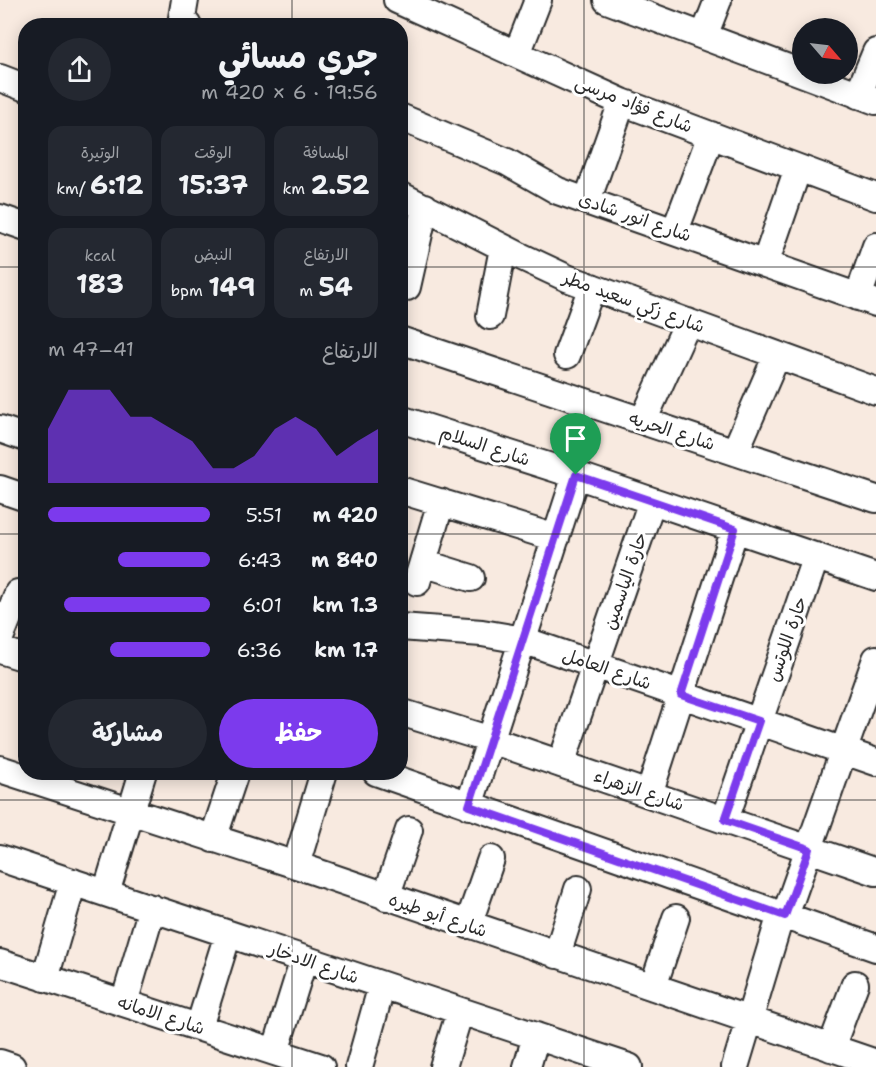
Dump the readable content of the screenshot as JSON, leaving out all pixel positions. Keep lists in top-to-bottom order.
{
  "streets": {
    "street": [
      "شارع فؤاد مرسى",
      "شارع انور شادى",
      "شارع زكي سعيد مطر",
      "شارع الحريه",
      "شارع السلام",
      "حارة الياسمين",
      "حارة اللوتس",
      "شارع العامل",
      "شارع الزهراء",
      "شارع أبو طيره",
      "شارع الادخار",
      "شارع الامانه"
    ]
  },
  "crossings": [
    ["شارع السلام", "حارة الياسمين"],
    ["شارع السلام", "حارة اللوتس"],
    ["حارة الياسمين", "شارع العامل"],
    ["حارة الياسمين", "شارع الزهراء"],
    ["حارة اللوتس", "شارع العامل"],
    ["حارة اللوتس", "شارع الزهراء"]
  ],
  "north": "bottom right",
  "page": {
    "heading": ["جري مسائي", "19:56 · 6 × 420 m"],
    "stats": [
      ["المسافة", "2.52 km"],
      ["الوقت", "15:37"],
      ["الوتيرة", "6:12 /km"],
      ["الارتفاع", "54 m"],
      ["النبض", "149 bpm"],
      ["kcal", "183"]
    ],
    "chart": ["الارتفاع", "41–47 m"],
    "list": [
      {
        "name": "420 m",
        "note": "5:51"
      },
      {
        "name": "840 m",
        "note": "6:43"
      },
      {
        "name": "1.3 km",
        "note": "6:01"
      },
      {
        "name": "1.7 km",
        "note": "6:36"
      }
    ],
    "buttons": ["حفظ", "مشاركة"]
  }
}
